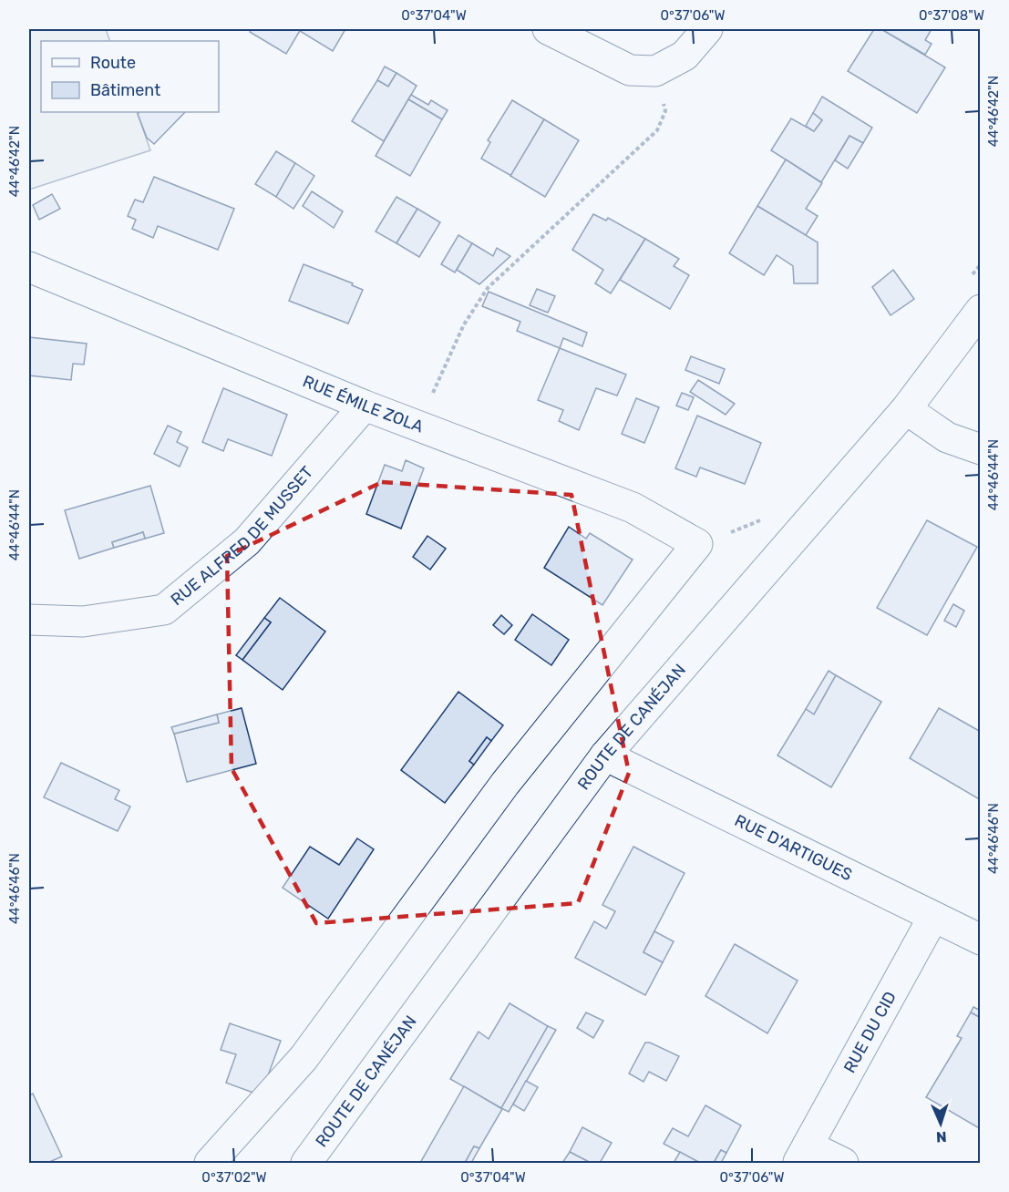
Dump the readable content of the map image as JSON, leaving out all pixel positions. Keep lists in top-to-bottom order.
{
  "streets": {
    "street": [
      "RUE ÉMILE ZOLA",
      "RUE ALFRED DE MUSSET",
      "ROUTE DE CANÉJAN",
      "RUE D'ARTIGUES",
      "RUE DU CID"
    ]
  },
  "crossings": [
    ["RUE ÉMILE ZOLA", "RUE ALFRED DE MUSSET"],
    ["ROUTE DE CANÉJAN", "RUE D'ARTIGUES"],
    ["RUE D'ARTIGUES", "RUE DU CID"]
  ],
  "legend": ["Route", "Bâtiment"],
  "north": "bottom",
  "coordinates": [
    "0°37'04\"W",
    "0°37'06\"W",
    "0°37'08\"W",
    "44°46'42\"N",
    "44°46'44\"N",
    "44°46'46\"N",
    "0°37'02\"W"
  ]
}
